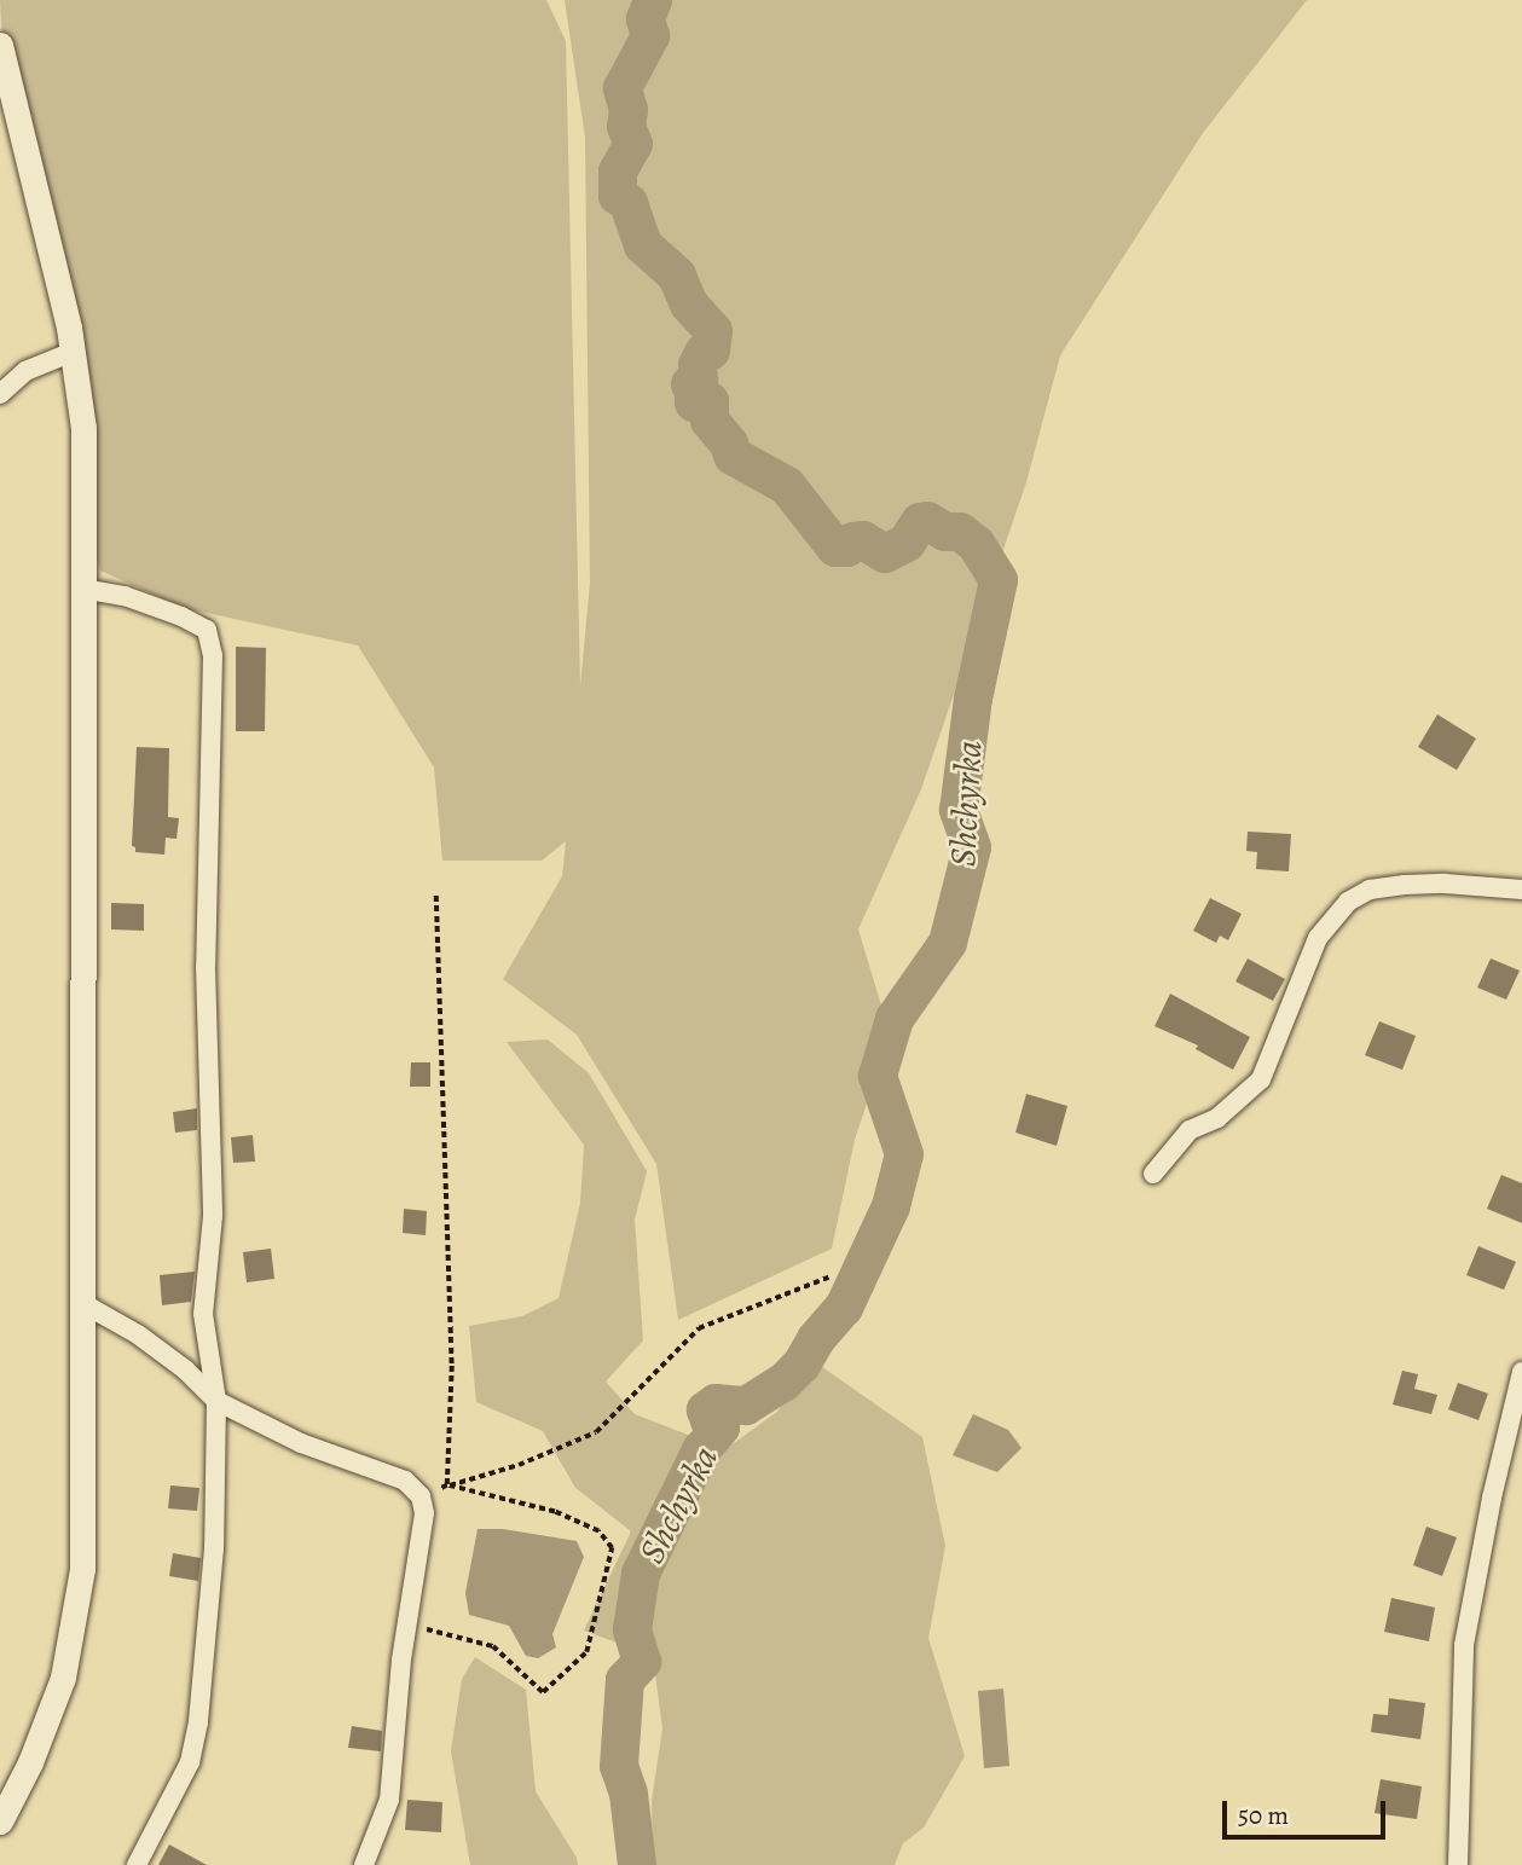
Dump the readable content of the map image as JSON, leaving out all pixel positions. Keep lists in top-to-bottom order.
{
  "water": ["Shchyrka"],
  "scale_bar": "50 m"
}
